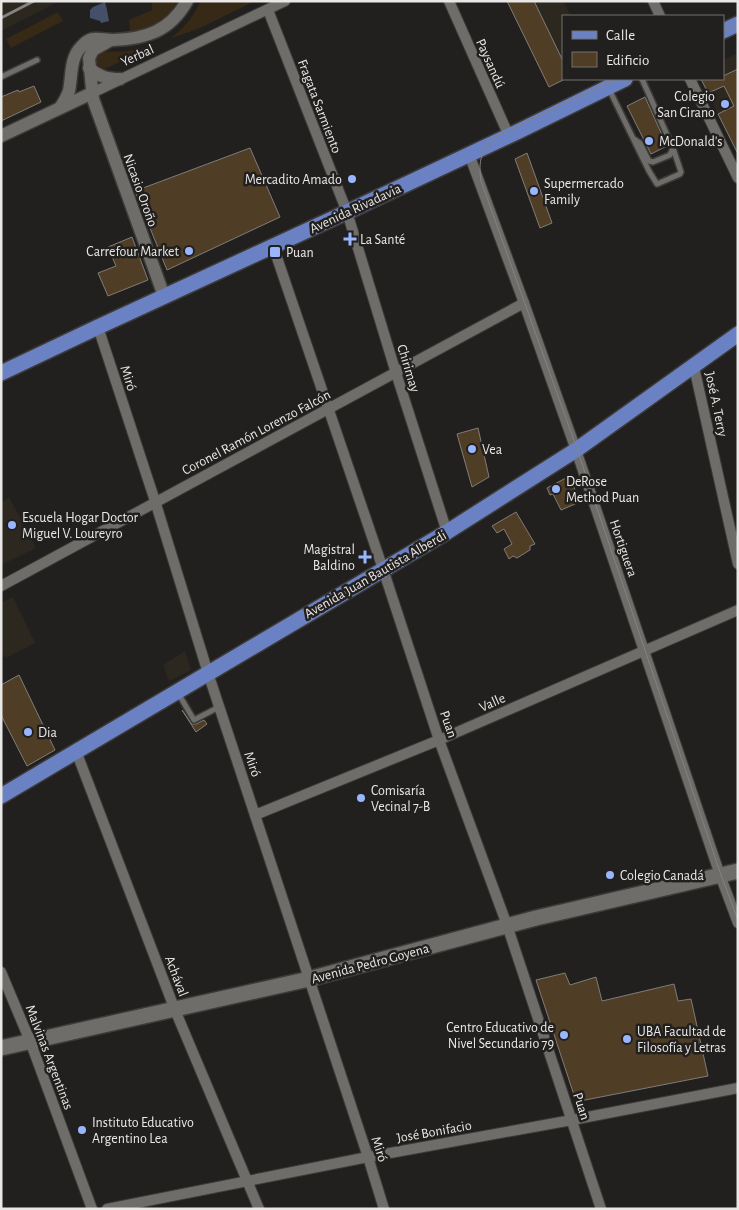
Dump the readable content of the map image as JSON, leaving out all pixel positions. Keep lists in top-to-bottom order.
{
  "streets": {
    "main road": ["Avenida Rivadavia", "Avenida Juan Bautista Alberdi", "Avenida Pedro Goyena"],
    "street": [
      "Yerbal",
      "Paysandú",
      "Fragata Sarmiento",
      "Nicasio Oroño",
      "Chirimay",
      "Miró",
      "José A. Terry",
      "Coronel Ramón Lorenzo Falcón",
      "Hortiguera",
      "Valle",
      "Puan",
      "Achával",
      "Malvinas Argentinas",
      "José Bonifacio"
    ]
  },
  "crossings": [
    ["Yerbal", "Fragata Sarmiento"],
    ["Yerbal", "Nicasio Oroño"],
    ["Paysandú", "Avenida Rivadavia"],
    ["Fragata Sarmiento", "Avenida Rivadavia"],
    ["Fragata Sarmiento", "Chirimay"],
    ["Nicasio Oroño", "Avenida Rivadavia"],
    ["Avenida Rivadavia", "Chirimay"],
    ["Avenida Rivadavia", "Miró"],
    ["Avenida Rivadavia", "Hortiguera"],
    ["Avenida Rivadavia", "Puan"],
    ["Chirimay", "Coronel Ramón Lorenzo Falcón"],
    ["Chirimay", "Avenida Juan Bautista Alberdi"],
    ["Miró", "Coronel Ramón Lorenzo Falcón"],
    ["Miró", "Avenida Juan Bautista Alberdi"],
    ["Miró", "Valle"],
    ["Miró", "Avenida Pedro Goyena"],
    ["Miró", "José Bonifacio"],
    ["José A. Terry", "Avenida Juan Bautista Alberdi"],
    ["Coronel Ramón Lorenzo Falcón", "Hortiguera"],
    ["Coronel Ramón Lorenzo Falcón", "Puan"],
    ["Hortiguera", "Avenida Juan Bautista Alberdi"],
    ["Hortiguera", "Valle"],
    ["Hortiguera", "Avenida Pedro Goyena"],
    ["Avenida Juan Bautista Alberdi", "Puan"],
    ["Avenida Juan Bautista Alberdi", "Achával"],
    ["Valle", "Puan"],
    ["Puan", "Avenida Pedro Goyena"],
    ["Puan", "José Bonifacio"],
    ["Avenida Pedro Goyena", "Achával"],
    ["Avenida Pedro Goyena", "Malvinas Argentinas"],
    ["Achával", "José Bonifacio"]
  ],
  "places": {
    "other": [
      "Colegio San Cirano",
      "McDonald's",
      "Mercadito Amado",
      "Supermercado Family",
      "Carrefour Market",
      "Vea",
      "DeRose Method Puan",
      "Escuela Hogar Doctor Miguel V. Loureyro",
      "Dia",
      "Comisaría Vecinal 7-B",
      "Colegio Canadá",
      "Centro Educativo de Nivel Secundario 79",
      "UBA Facultad de Filosofía y Letras",
      "Instituto Educativo Argentino Lea"
    ],
    "health": ["La Santé", "Magistral Baldino"],
    "transit": ["Puan"]
  },
  "legend": ["Calle", "Edificio"]
}
